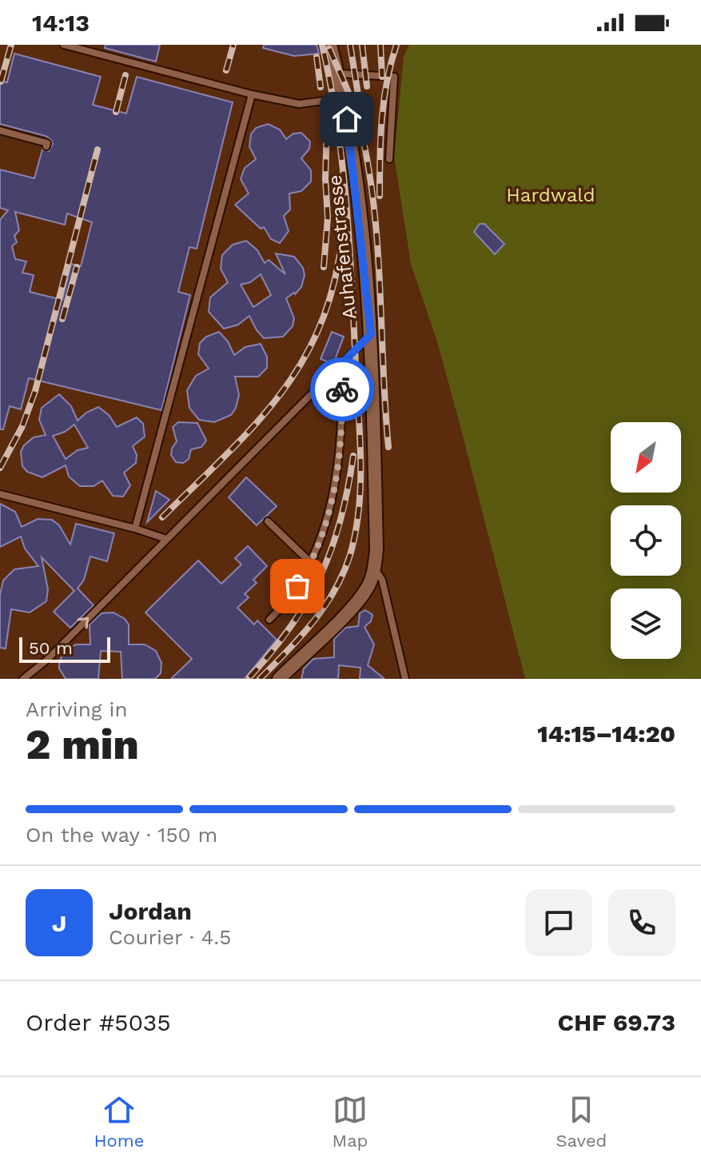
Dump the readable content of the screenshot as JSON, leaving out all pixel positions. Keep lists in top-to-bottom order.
{
  "streets": {
    "street": ["Auhafenstrasse"]
  },
  "parks": ["Hardwald"],
  "scale_bar": "50 m",
  "north": "bottom left",
  "page": {
    "status": "14:13",
    "scale": "50 m",
    "heading": ["2 min", "Arriving in", "14:15–14:20"],
    "panel": [
      "Jordan",
      "Courier · 4.5",
      "Order #5035",
      "CHF 69.73"
    ],
    "bar": "On the way · 150 m",
    "round": "J",
    "tabs": ["Home", "Map", "Saved"]
  }
}
